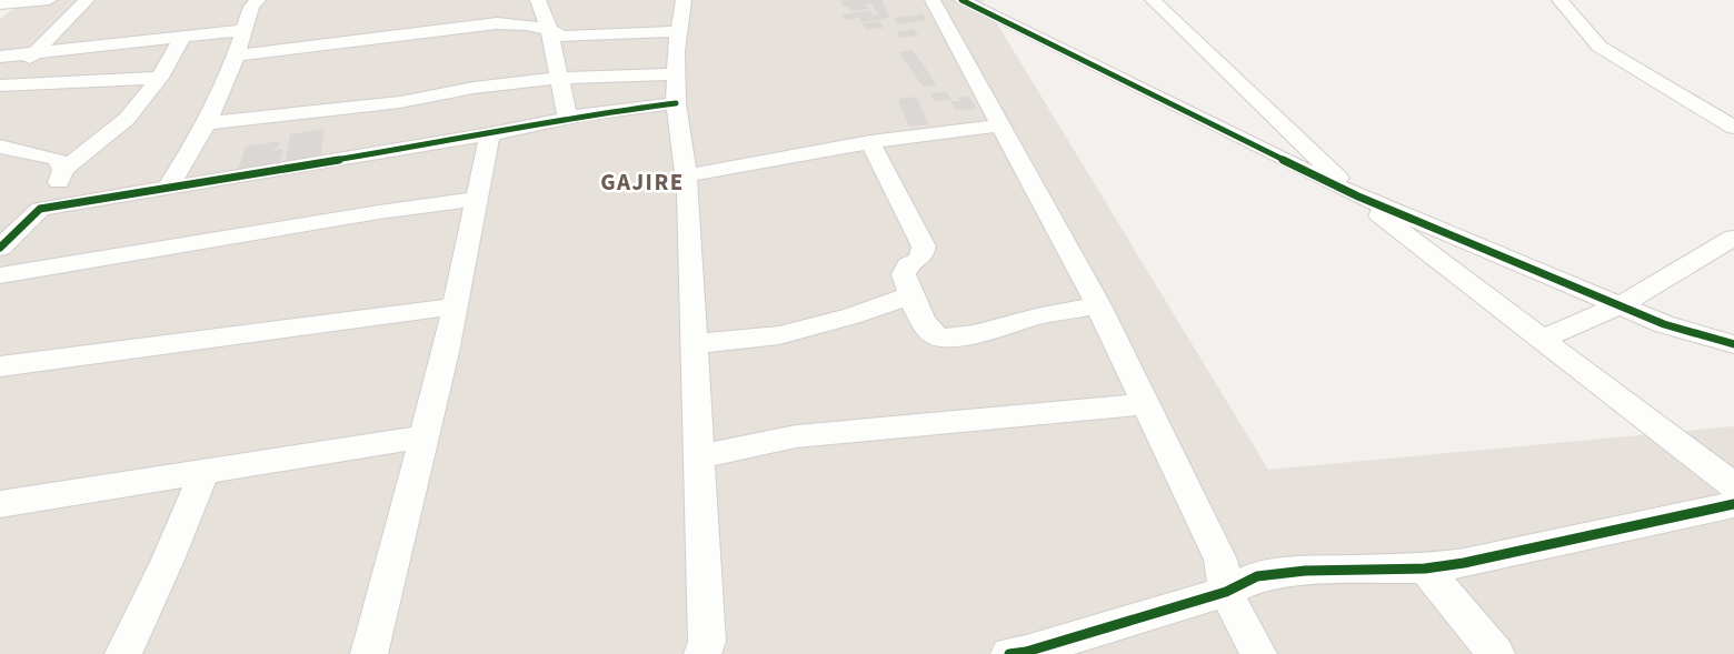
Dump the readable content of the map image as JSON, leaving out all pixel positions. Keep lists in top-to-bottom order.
{
  "districts": ["GAJIRE"]
}
